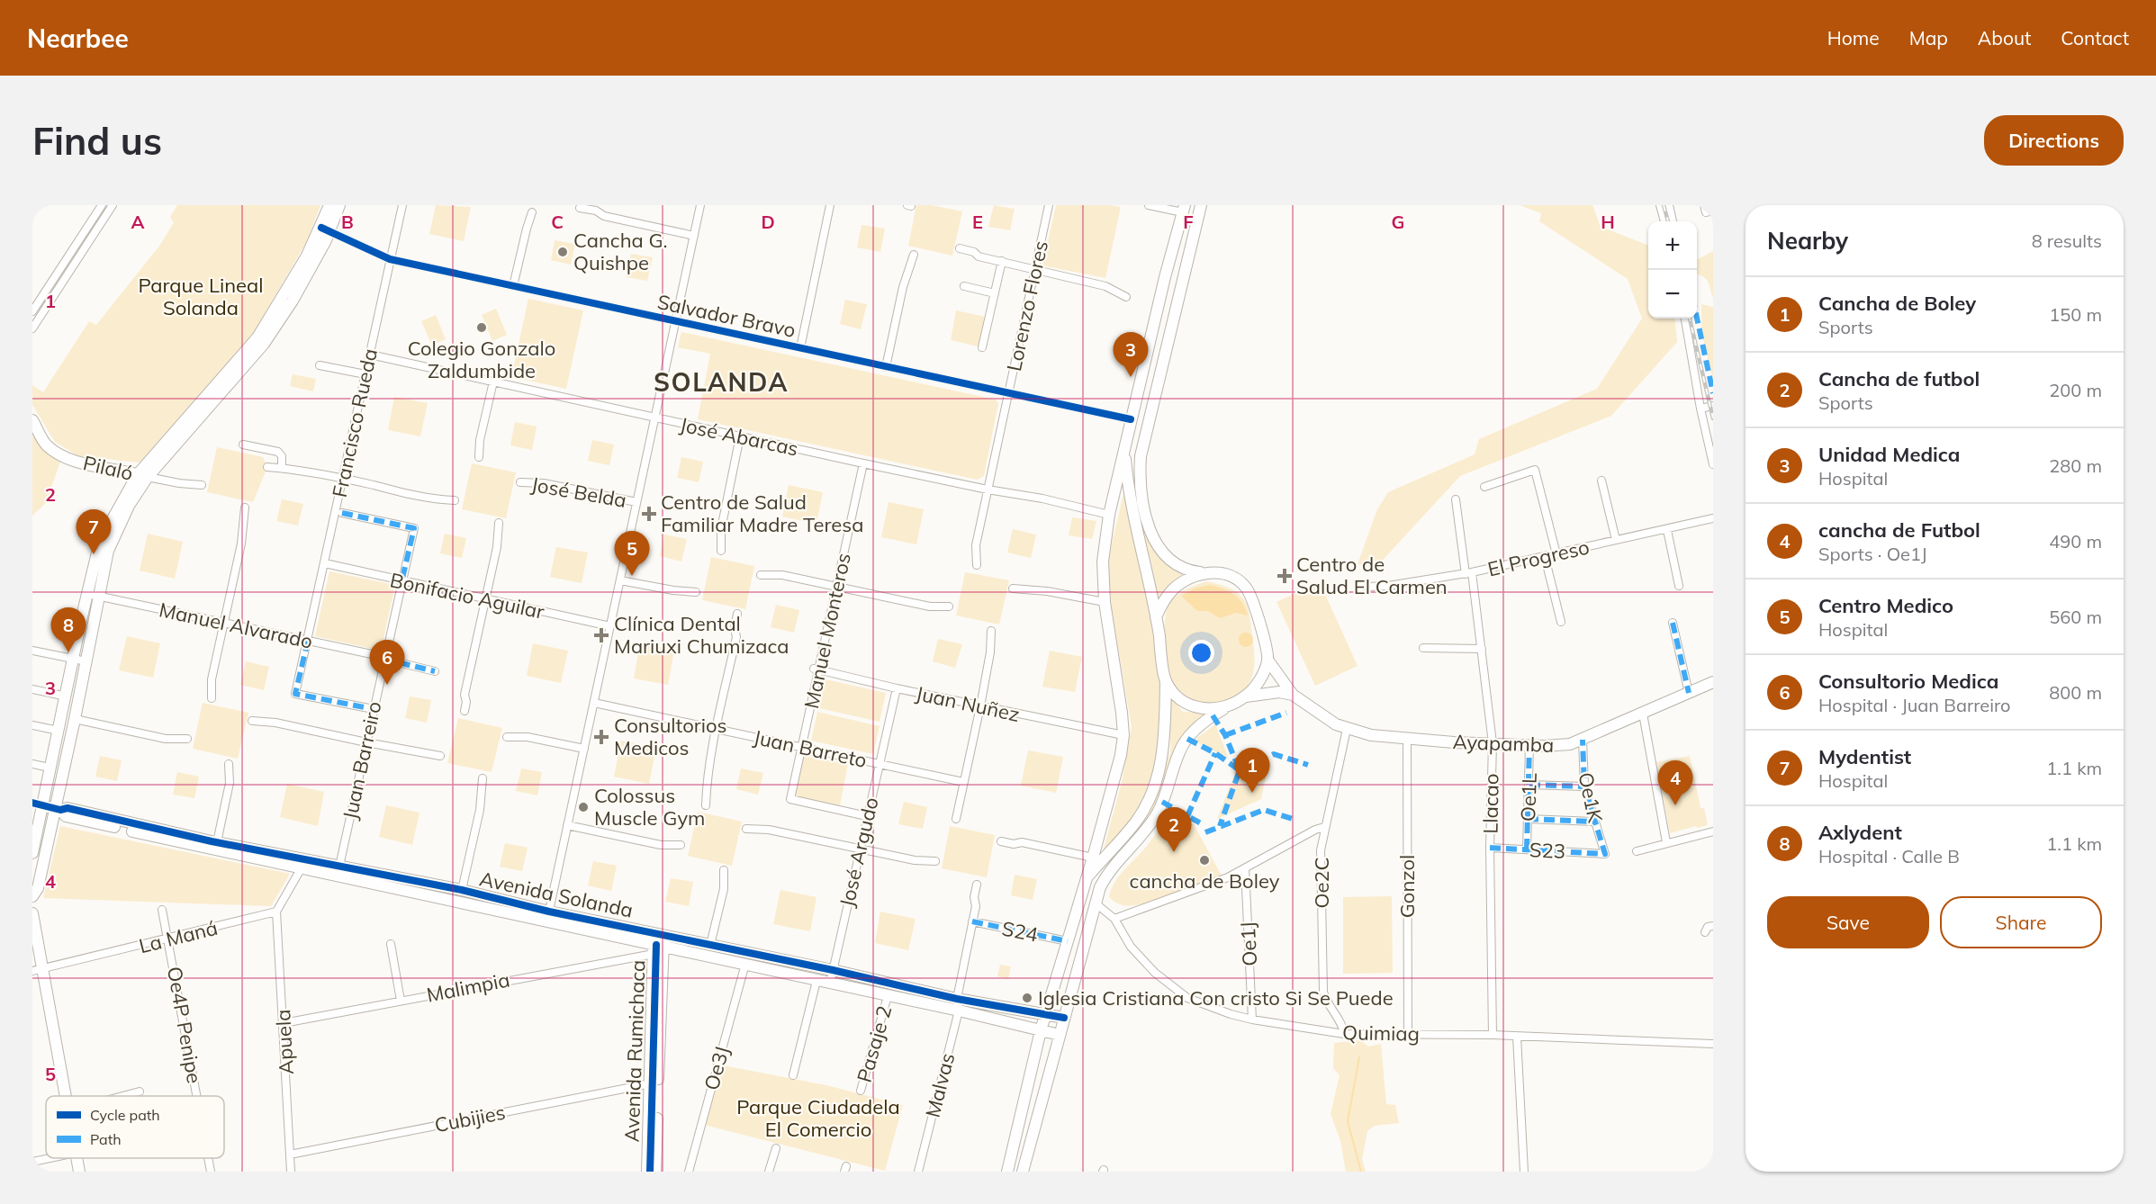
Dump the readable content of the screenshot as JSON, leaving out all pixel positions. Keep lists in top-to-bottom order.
{
  "streets": {
    "street": [
      "Lorenzo Flores",
      "Salvador Bravo",
      "Francisco Rueda",
      "José Abarcas",
      "Pilaló",
      "José Belda",
      "El Progreso",
      "Bonifacio Aguilar",
      "Manuel Alvarado",
      "Manuel Monteros",
      "Juan Nuñez",
      "Ayapamba",
      "Juan Barreto",
      "Juan Barreiro",
      "Oe1L",
      "Oe1K",
      "Llacao",
      "S23",
      "José Argudo",
      "Oe2C",
      "Gonzol",
      "Avenida Solanda",
      "S24",
      "La Maná",
      "Oe1J",
      "Malimpia",
      "Oe4P Penipe",
      "Quimiag",
      "Apuela",
      "Pasaje 2",
      "Avenida Rumichaca",
      "Oe3J",
      "Malvas",
      "Cubijies"
    ]
  },
  "crossings": [
    ["Lorenzo Flores", "Salvador Bravo"],
    ["Lorenzo Flores", "José Abarcas"],
    ["Salvador Bravo", "Francisco Rueda"],
    ["Francisco Rueda", "José Abarcas"],
    ["Francisco Rueda", "Bonifacio Aguilar"],
    ["Francisco Rueda", "Manuel Alvarado"],
    ["Francisco Rueda", "Juan Barreiro"],
    ["José Abarcas", "Manuel Monteros"],
    ["El Progreso", "Llacao"],
    ["Bonifacio Aguilar", "Juan Barreiro"],
    ["Manuel Alvarado", "Juan Barreiro"],
    ["Manuel Monteros", "Juan Nuñez"],
    ["Manuel Monteros", "Juan Barreto"],
    ["Manuel Monteros", "José Argudo"],
    ["Juan Nuñez", "José Argudo"],
    ["Ayapamba", "Oe1L"],
    ["Ayapamba", "Oe1K"],
    ["Ayapamba", "Llacao"],
    ["Ayapamba", "Oe2C"],
    ["Ayapamba", "Gonzol"],
    ["Juan Barreto", "José Argudo"],
    ["Juan Barreiro", "Avenida Solanda"],
    ["Oe1L", "S23"],
    ["Oe1K", "S23"],
    ["Llacao", "S23"],
    ["Llacao", "Quimiag"],
    ["José Argudo", "Avenida Solanda"],
    ["Oe2C", "Quimiag"],
    ["Gonzol", "Quimiag"],
    ["Avenida Solanda", "Malimpia"],
    ["Avenida Solanda", "Pasaje 2"],
    ["Avenida Solanda", "Avenida Rumichaca"],
    ["Avenida Solanda", "Oe3J"],
    ["Avenida Solanda", "Malvas"],
    ["S24", "Malvas"],
    ["La Maná", "Oe4P Penipe"],
    ["La Maná", "Apuela"],
    ["Oe1J", "Quimiag"],
    ["Malimpia", "Apuela"],
    ["Malimpia", "Avenida Rumichaca"],
    ["Apuela", "Cubijies"],
    ["Avenida Rumichaca", "Cubijies"]
  ],
  "districts": ["SOLANDA"],
  "parks": ["Parque Lineal Solanda", "Parque Ciudadela El Comercio"],
  "places": {
    "other": [
      "Cancha G. Quishpe",
      "Colegio Gonzalo Zaldumbide",
      "Colossus Muscle Gym",
      "cancha de Boley",
      "Iglesia Cristiana Con cristo Si Se Puede"
    ],
    "health": [
      "Centro de Salud Familiar Madre Teresa",
      "Centro de Salud El Carmen",
      "Clínica Dental Mariuxi Chumizaca",
      "Consultorios Medicos"
    ]
  },
  "legend": ["Cycle path", "Path"],
  "page": {
    "header": "Nearbee",
    "nav": [
      "Home",
      "Map",
      "About",
      "Contact"
    ],
    "buttons": [
      "Directions",
      ["Save", "Share"]
    ],
    "title": "Find us",
    "heading": ["Nearby", "8 results"],
    "map_buttons": ["+", "−"],
    "list": [
      {
        "mark": "1",
        "name": "Cancha de Boley",
        "note": "Sports",
        "value": "150 m"
      },
      {
        "mark": "2",
        "name": "Cancha de futbol",
        "note": "Sports",
        "value": "200 m"
      },
      {
        "mark": "3",
        "name": "Unidad Medica",
        "note": "Hospital",
        "value": "280 m"
      },
      {
        "mark": "4",
        "name": "cancha de Futbol",
        "note": "Sports · Oe1J",
        "value": "490 m"
      },
      {
        "mark": "5",
        "name": "Centro Medico",
        "note": "Hospital",
        "value": "560 m"
      },
      {
        "mark": "6",
        "name": "Consultorio Medica",
        "note": "Hospital · Juan Barreiro",
        "value": "800 m"
      },
      {
        "mark": "7",
        "name": "Mydentist",
        "note": "Hospital",
        "value": "1.1 km"
      },
      {
        "mark": "8",
        "name": "Axlydent",
        "note": "Hospital · Calle B",
        "value": "1.1 km"
      }
    ],
    "pins": [
      "3",
      "7",
      "5",
      "8",
      "6",
      "1",
      "4",
      "2"
    ]
  },
  "grid": {
    "columns": [
      "A",
      "B",
      "C",
      "D",
      "E",
      "F",
      "G",
      "H"
    ],
    "rows": [
      "1",
      "2",
      "3",
      "4",
      "5"
    ]
  }
}
